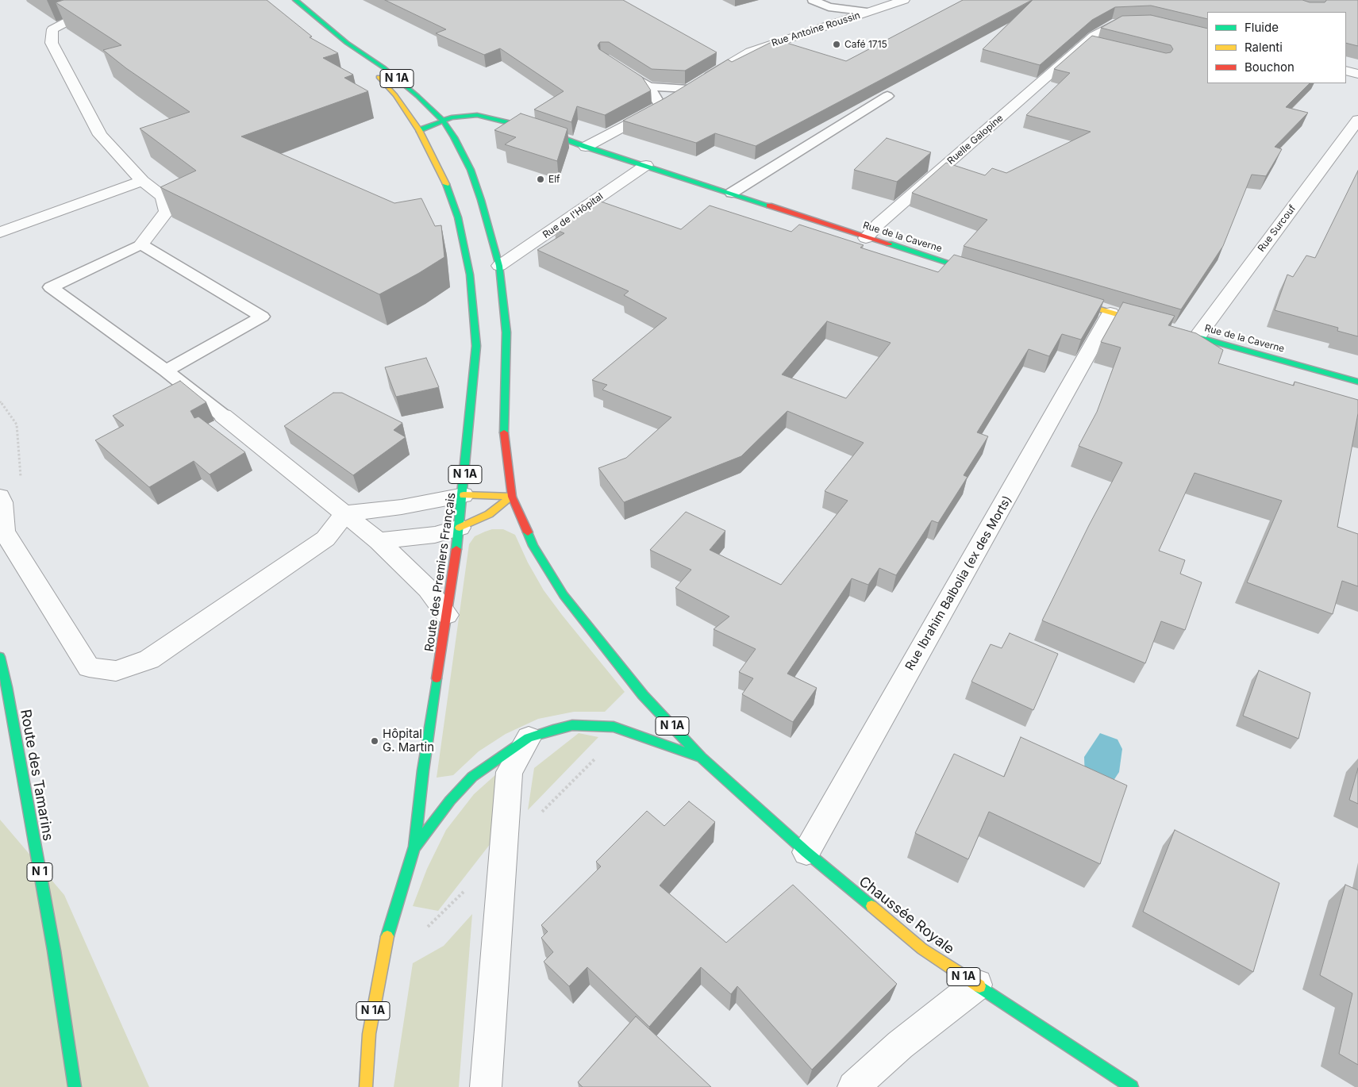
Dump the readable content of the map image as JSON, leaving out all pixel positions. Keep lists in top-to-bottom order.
{
  "streets": {
    "main road": [
      "N 1A",
      "Rue de la Caverne",
      "Route des Premiers Français",
      "Route des Tamarins",
      "N 1",
      "Chaussée Royale"
    ],
    "street": [
      "Rue Antoine Roussin",
      "Ruelle Galopine",
      "Rue de l'Hôpital",
      "Rue Surcouf",
      "Rue Ibrahim Balbolia (ex des Morts)"
    ]
  },
  "crossings": [
    ["Rue Antoine Roussin", "Rue de la Caverne"],
    ["Ruelle Galopine", "Rue de la Caverne"],
    ["Rue de l'Hôpital", "Rue de la Caverne"],
    ["Rue de l'Hôpital", "Route des Premiers Français"],
    ["Rue Surcouf", "Rue de la Caverne"],
    ["Rue de la Caverne", "Route des Premiers Français"],
    ["Route des Premiers Français", "Chaussée Royale"],
    ["Rue Ibrahim Balbolia (ex des Morts)", "Chaussée Royale"]
  ],
  "places": ["Café 1715", "Elf", "Hôpital G. Martin"],
  "legend": ["Fluide", "Ralenti", "Bouchon"]
}
